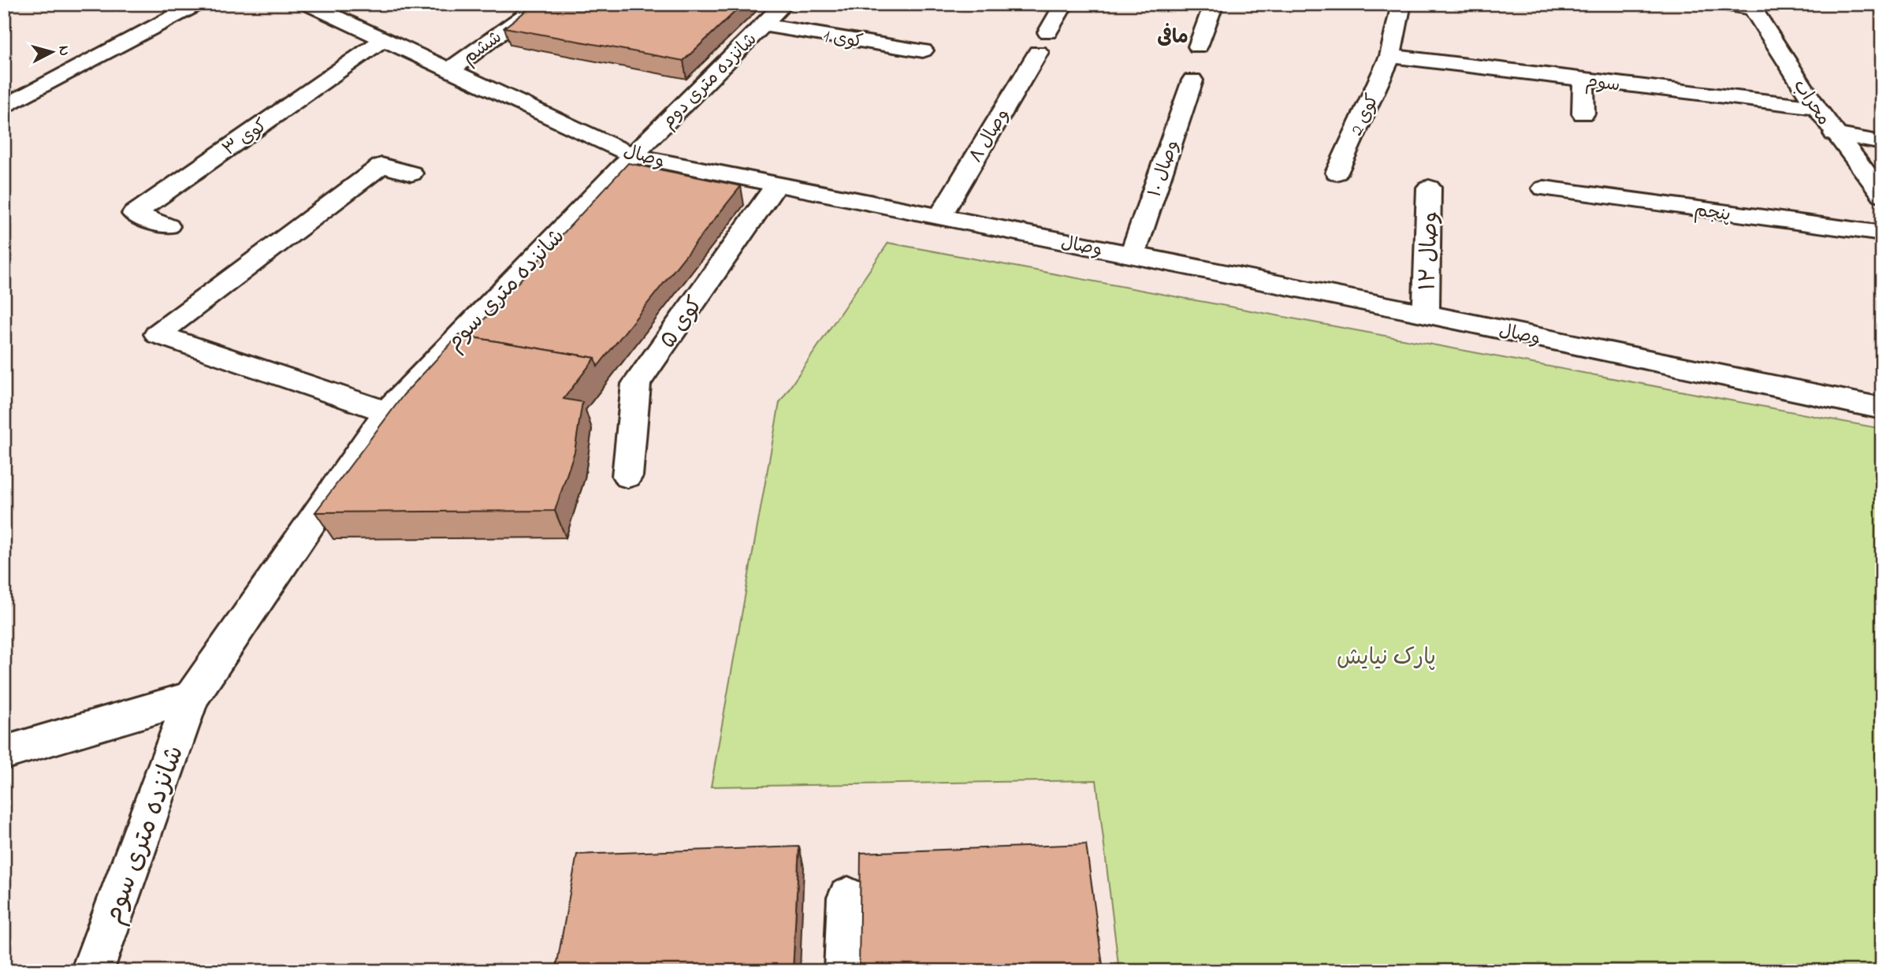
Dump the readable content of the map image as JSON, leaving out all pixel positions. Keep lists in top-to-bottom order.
{
  "streets": {
    "street": [
      "کوی 1",
      "ششم",
      "شانزده متری دوم",
      "سوم",
      "محراب",
      "کوی 2",
      "وصال ۸",
      "کوی ۳",
      "وصال",
      "وصال ۱۰",
      "پنجم",
      "وصال ۱۲",
      "شانزده متری سوم",
      "کوی ۵"
    ]
  },
  "crossings": [
    ["کوی 1", "شانزده متری دوم"],
    ["ششم", "وصال"],
    ["شانزده متری دوم", "وصال"],
    ["شانزده متری دوم", "شانزده متری سوم"],
    ["سوم", "محراب"],
    ["سوم", "کوی 2"],
    ["وصال ۸", "وصال"],
    ["کوی ۳", "وصال"],
    ["وصال", "وصال ۱۰"],
    ["وصال", "وصال ۱۲"],
    ["وصال", "شانزده متری سوم"],
    ["وصال", "کوی ۵"]
  ],
  "districts": ["مافی"],
  "parks": ["پارک نیایش"],
  "north": "right"
}
